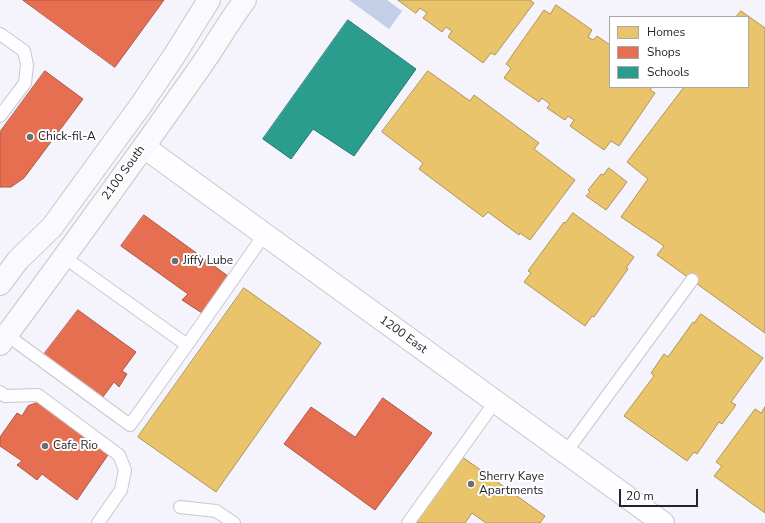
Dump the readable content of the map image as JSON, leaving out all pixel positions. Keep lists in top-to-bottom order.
{
  "streets": {
    "main road": ["2100 South"],
    "street": ["1200 East"]
  },
  "crossings": [
    ["2100 South", "1200 East"]
  ],
  "places": [
    "Chick-fil-A",
    "Jiffy Lube",
    "Cafe Rio",
    "Sherry Kaye Apartments"
  ],
  "legend": ["Homes", "Shops", "Schools"],
  "scale_bar": "20 m"
}
